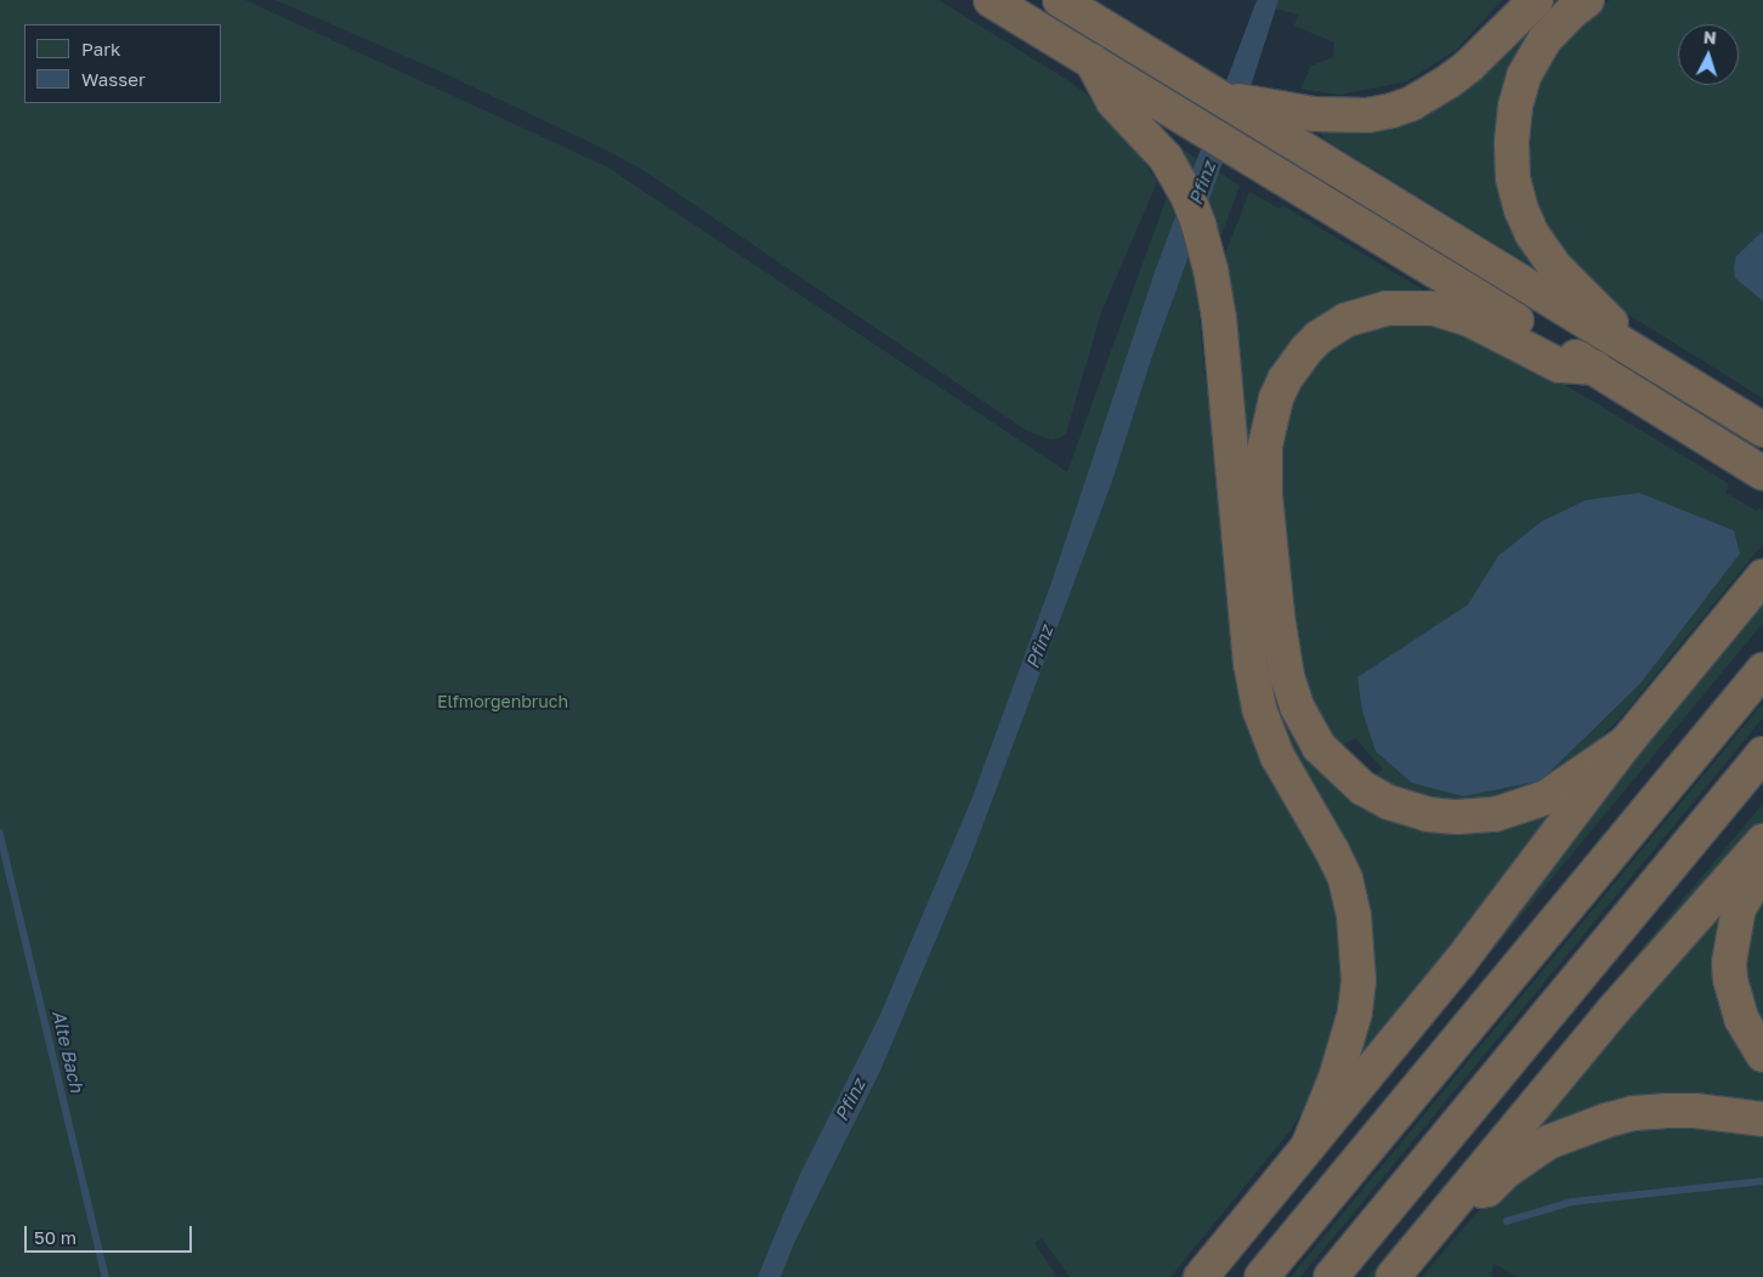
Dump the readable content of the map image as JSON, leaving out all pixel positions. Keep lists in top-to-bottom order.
{
  "water": ["Pfinz", "Alte Bach"],
  "parks": ["Elfmorgenbruch"],
  "legend": ["Park", "Wasser"],
  "scale_bar": "50 m",
  "north": "top"
}
